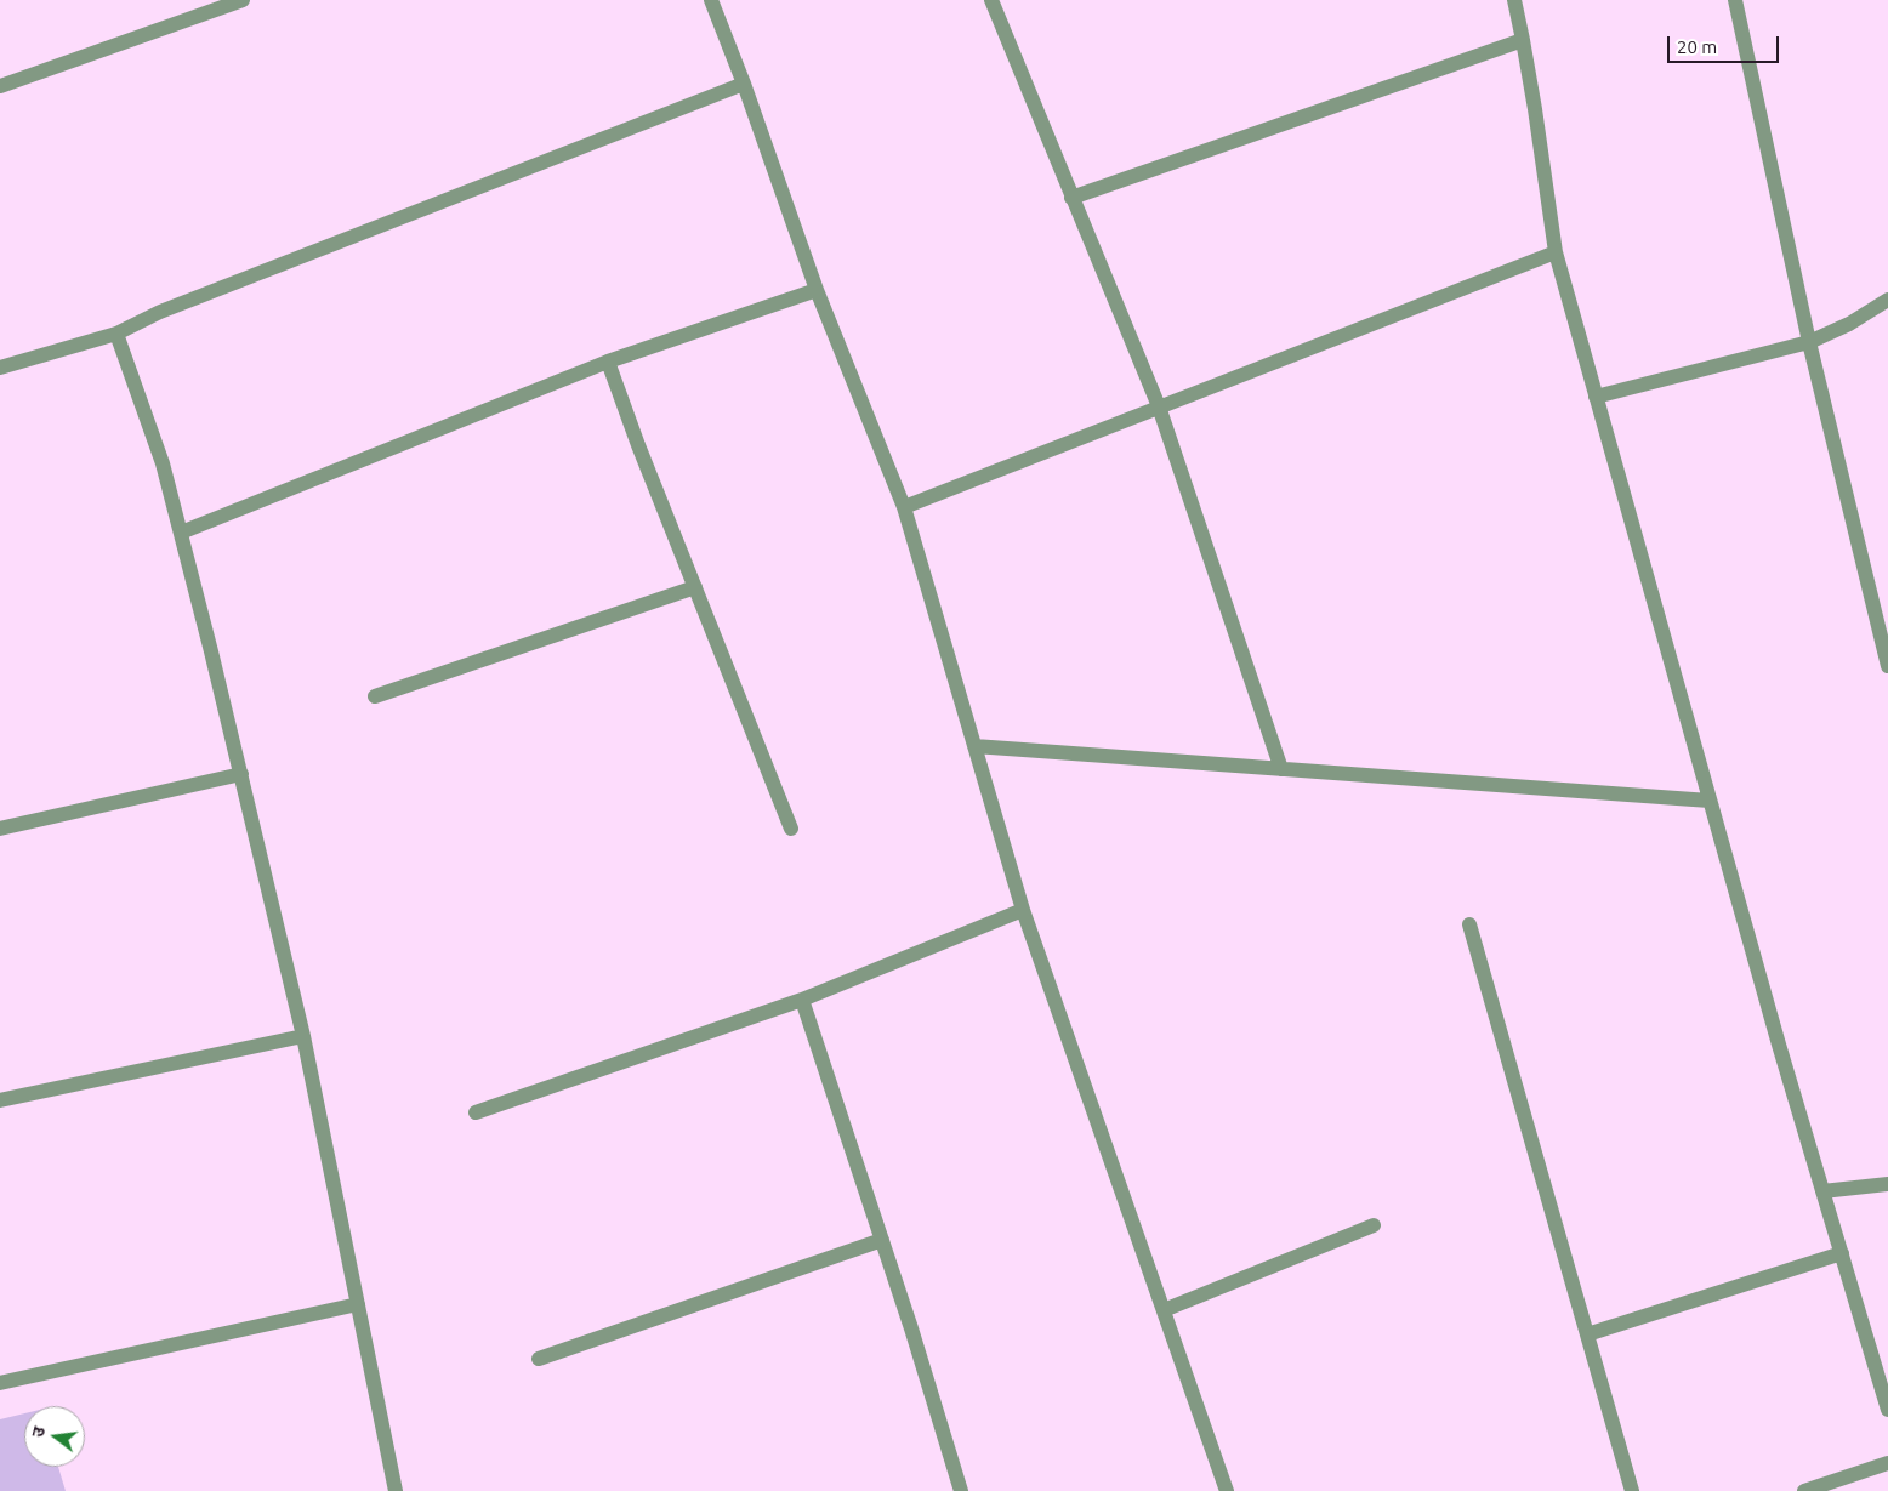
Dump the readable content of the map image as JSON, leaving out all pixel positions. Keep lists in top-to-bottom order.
{
  "scale_bar": "20 m",
  "north": "left"
}
